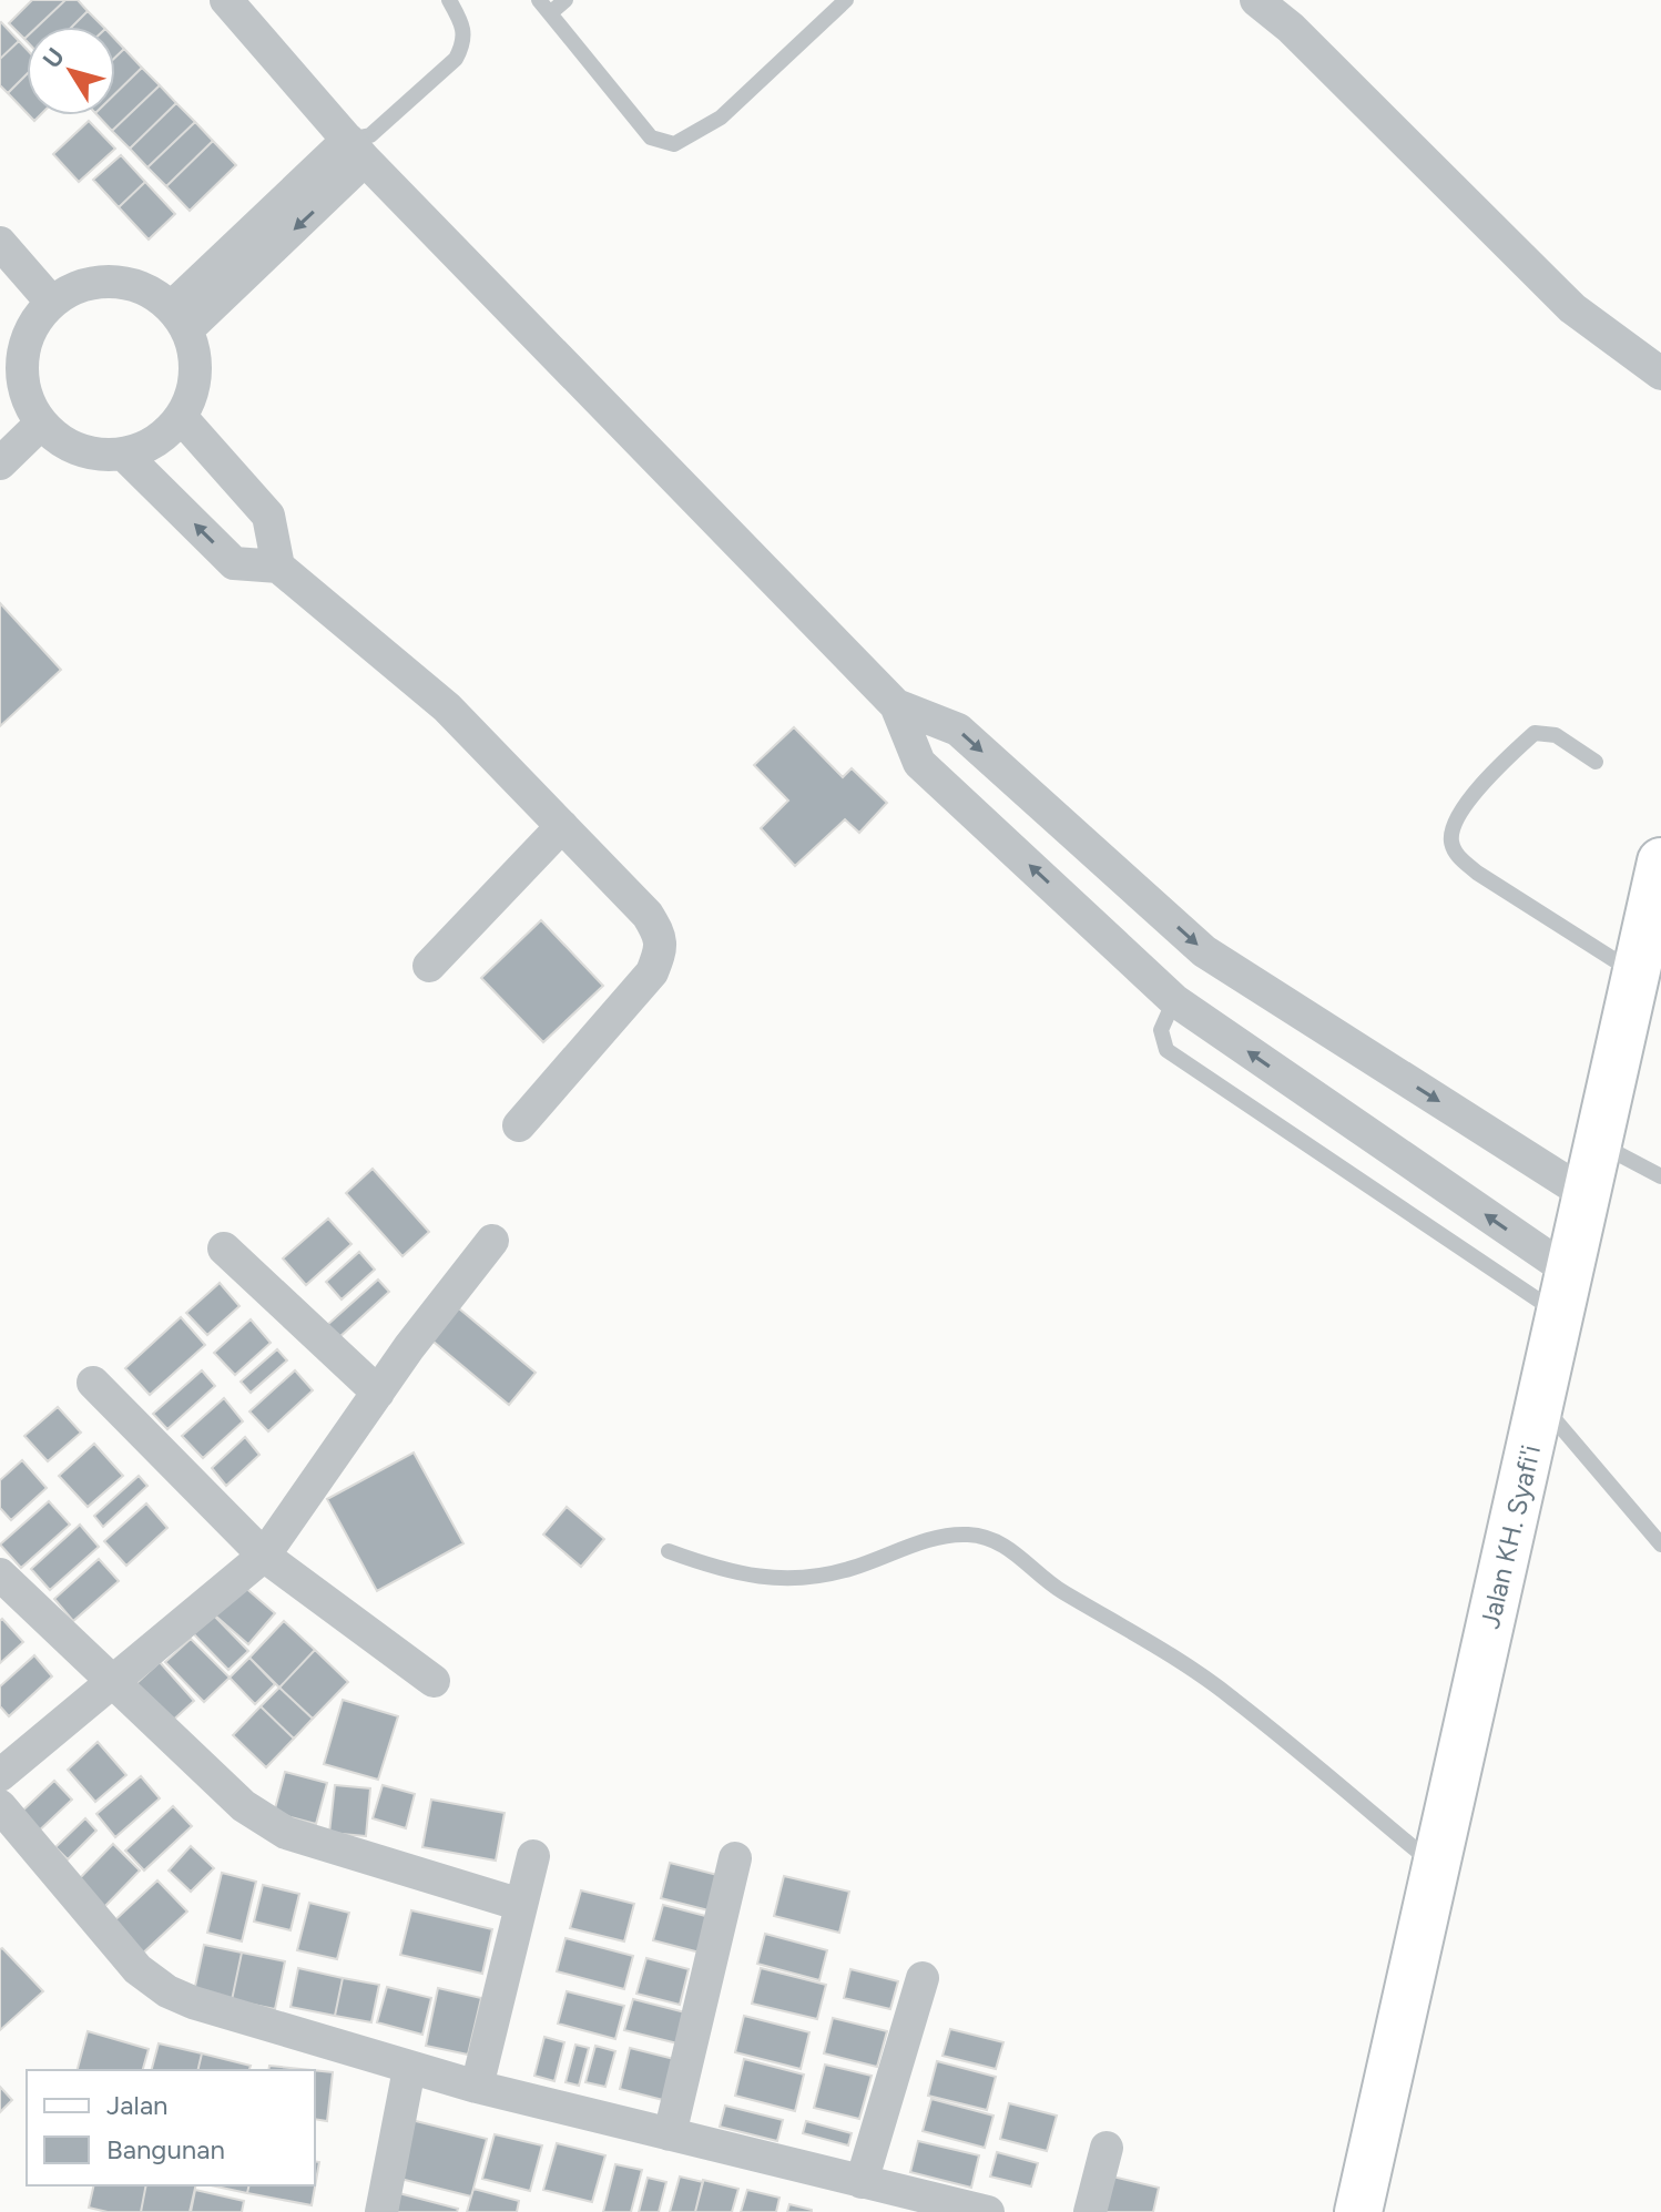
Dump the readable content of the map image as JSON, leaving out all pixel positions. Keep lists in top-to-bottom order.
{
  "streets": {
    "main road": ["Jalan KH. Syafi'i"]
  },
  "legend": ["Jalan", "Bangunan"],
  "north": "top left"
}
